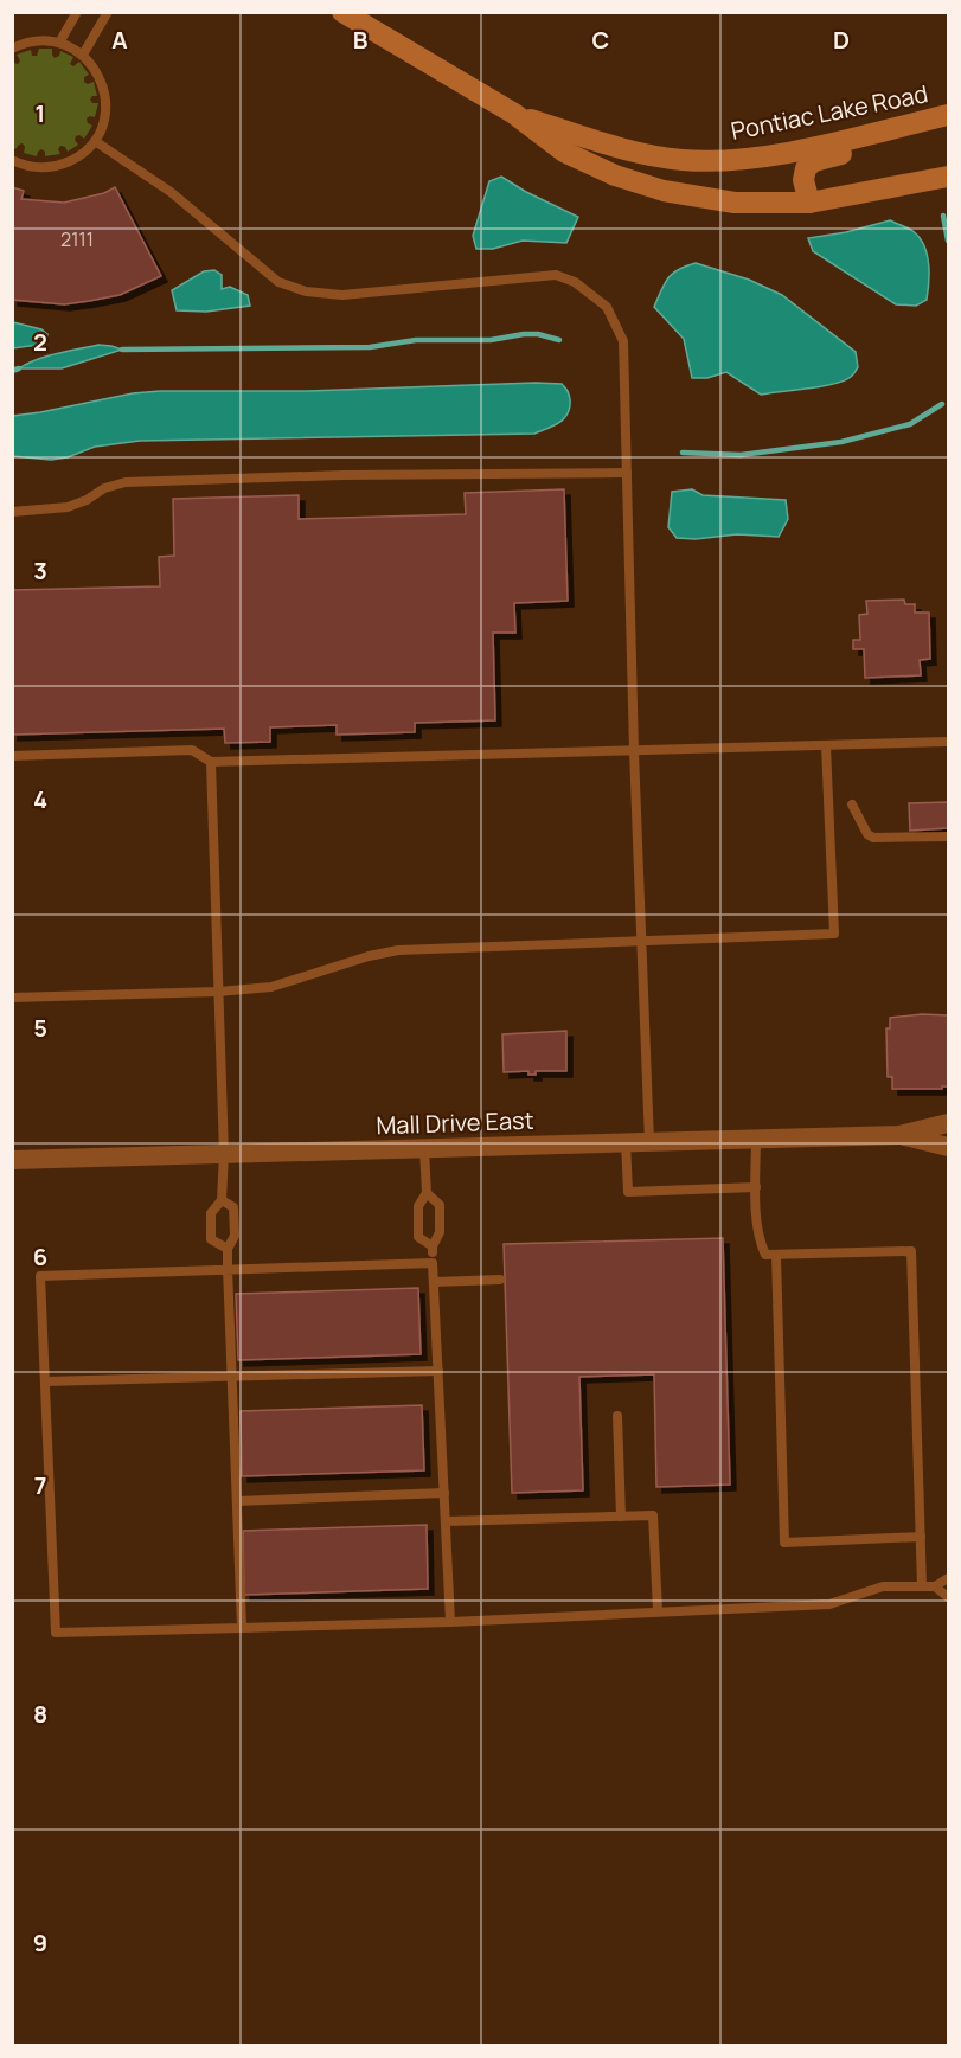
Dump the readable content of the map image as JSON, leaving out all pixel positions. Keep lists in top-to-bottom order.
{
  "streets": {
    "main road": ["Pontiac Lake Road"],
    "street": ["Mall Drive East"]
  },
  "house_numbers": ["2111"],
  "grid": {
    "columns": [
      "A",
      "B",
      "C",
      "D"
    ],
    "rows": [
      "1",
      "2",
      "3",
      "4",
      "5",
      "6",
      "7",
      "8",
      "9"
    ]
  }
}
